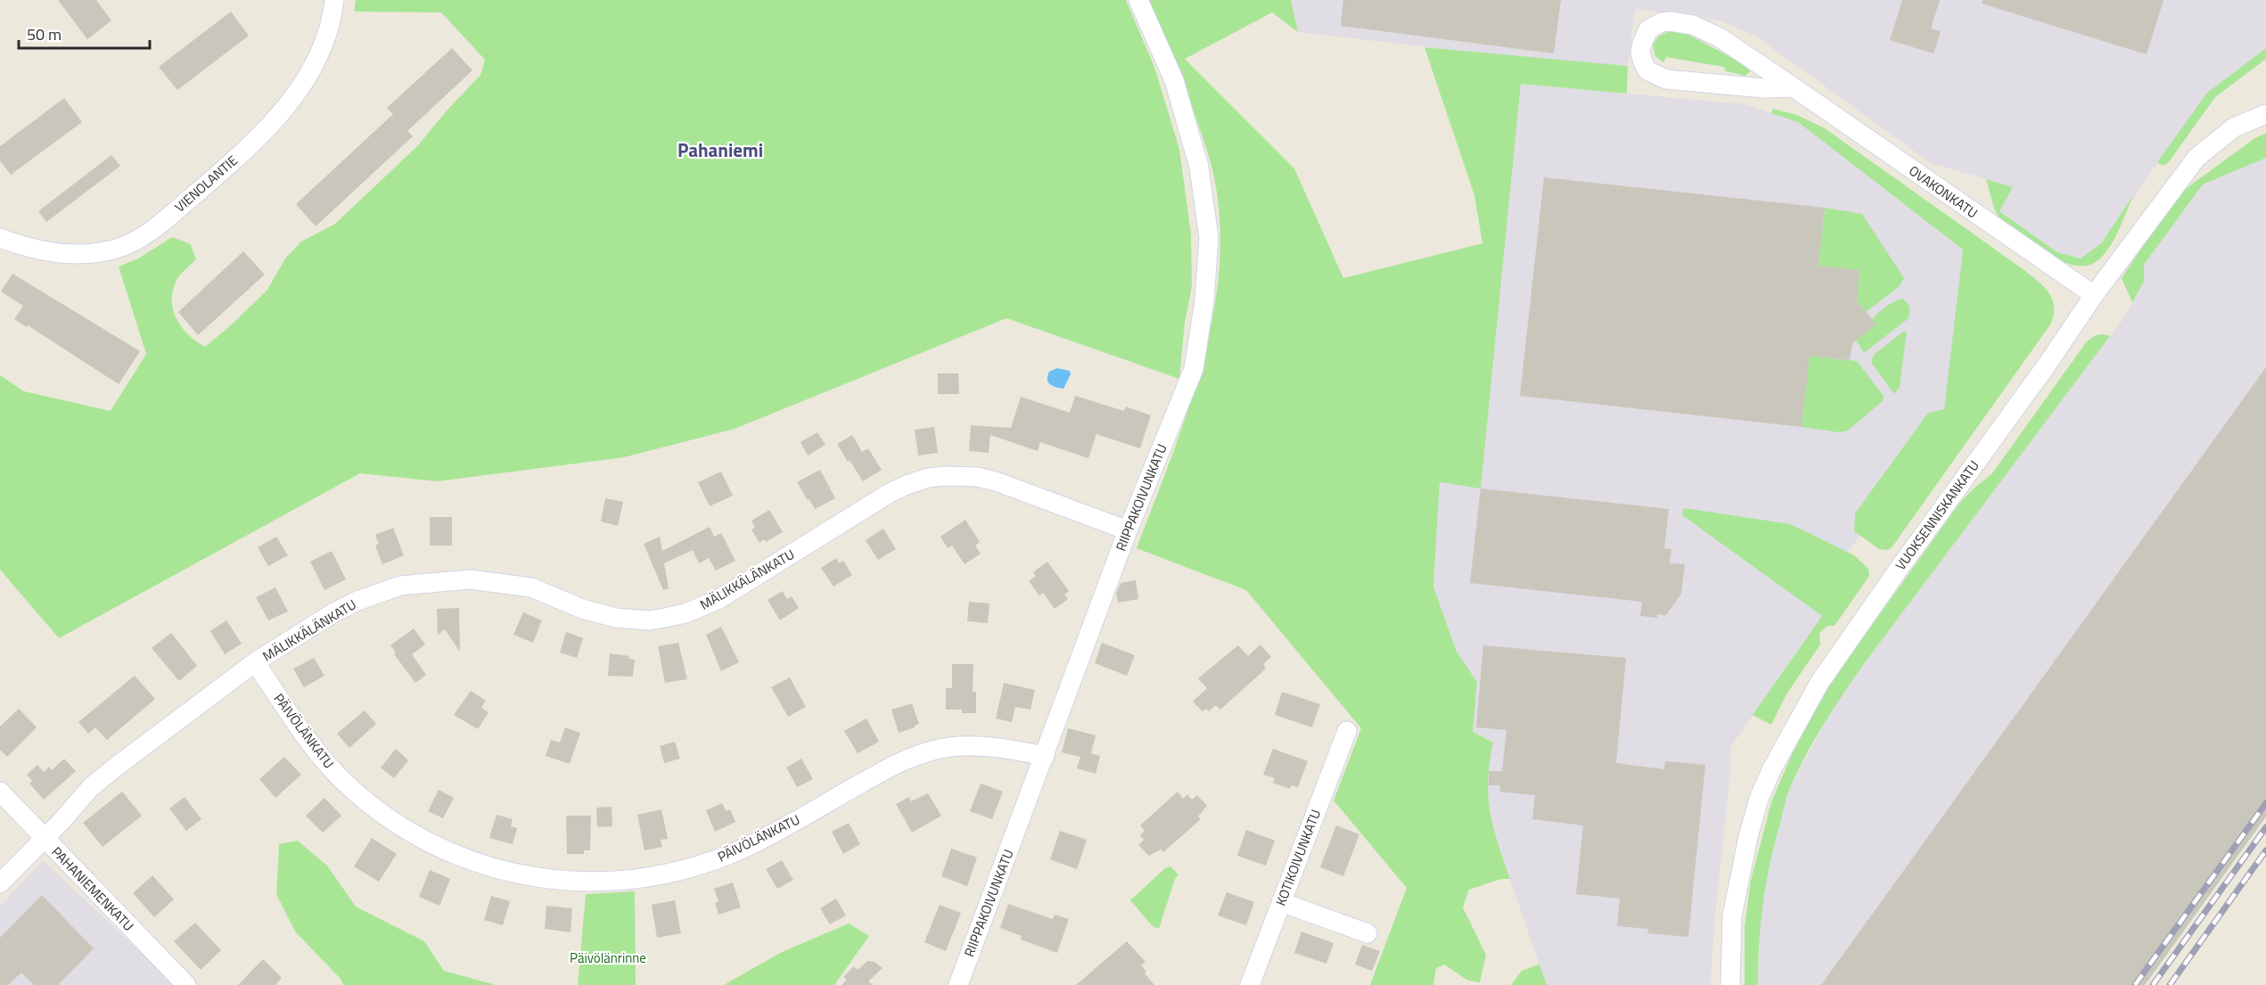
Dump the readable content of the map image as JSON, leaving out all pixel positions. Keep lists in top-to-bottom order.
{
  "streets": {
    "street": [
      "VIENOLANTIE",
      "OVAKONKATU",
      "RIIPPAKOIVUNKATU",
      "VUOKSENNISKANKATU",
      "MÄLIKKÄLÄNKATU",
      "PÄIVÖLÄNKATU",
      "KOTIKOIVUNKATU",
      "PAHANIEMENKATU"
    ]
  },
  "crossings": [
    ["OVAKONKATU", "VUOKSENNISKANKATU"],
    ["RIIPPAKOIVUNKATU", "MÄLIKKÄLÄNKATU"],
    ["RIIPPAKOIVUNKATU", "PÄIVÖLÄNKATU"],
    ["MÄLIKKÄLÄNKATU", "PÄIVÖLÄNKATU"],
    ["MÄLIKKÄLÄNKATU", "PAHANIEMENKATU"]
  ],
  "districts": ["Pahaniemi"],
  "parks": ["Päivölänrinne"],
  "scale_bar": "50 m"
}
